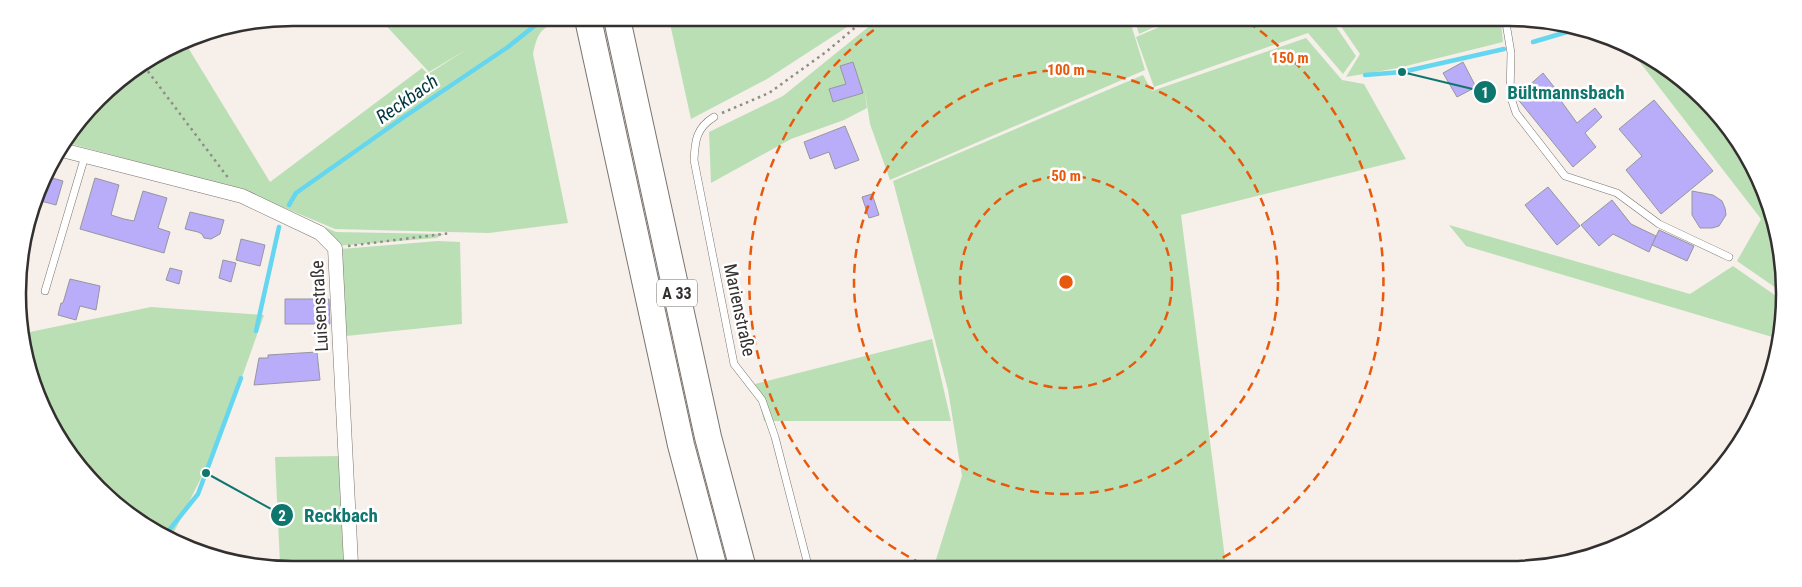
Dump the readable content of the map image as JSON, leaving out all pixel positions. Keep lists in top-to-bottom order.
{
  "streets": {
    "highway": ["A 33"],
    "street": ["Luisenstraße"],
    "lane": ["Marienstraße"]
  },
  "water": ["Reckbach"],
  "places": ["Bültmannsbach", "Reckbach"],
  "rings": ["150 m", "100 m", "50 m"]
}
